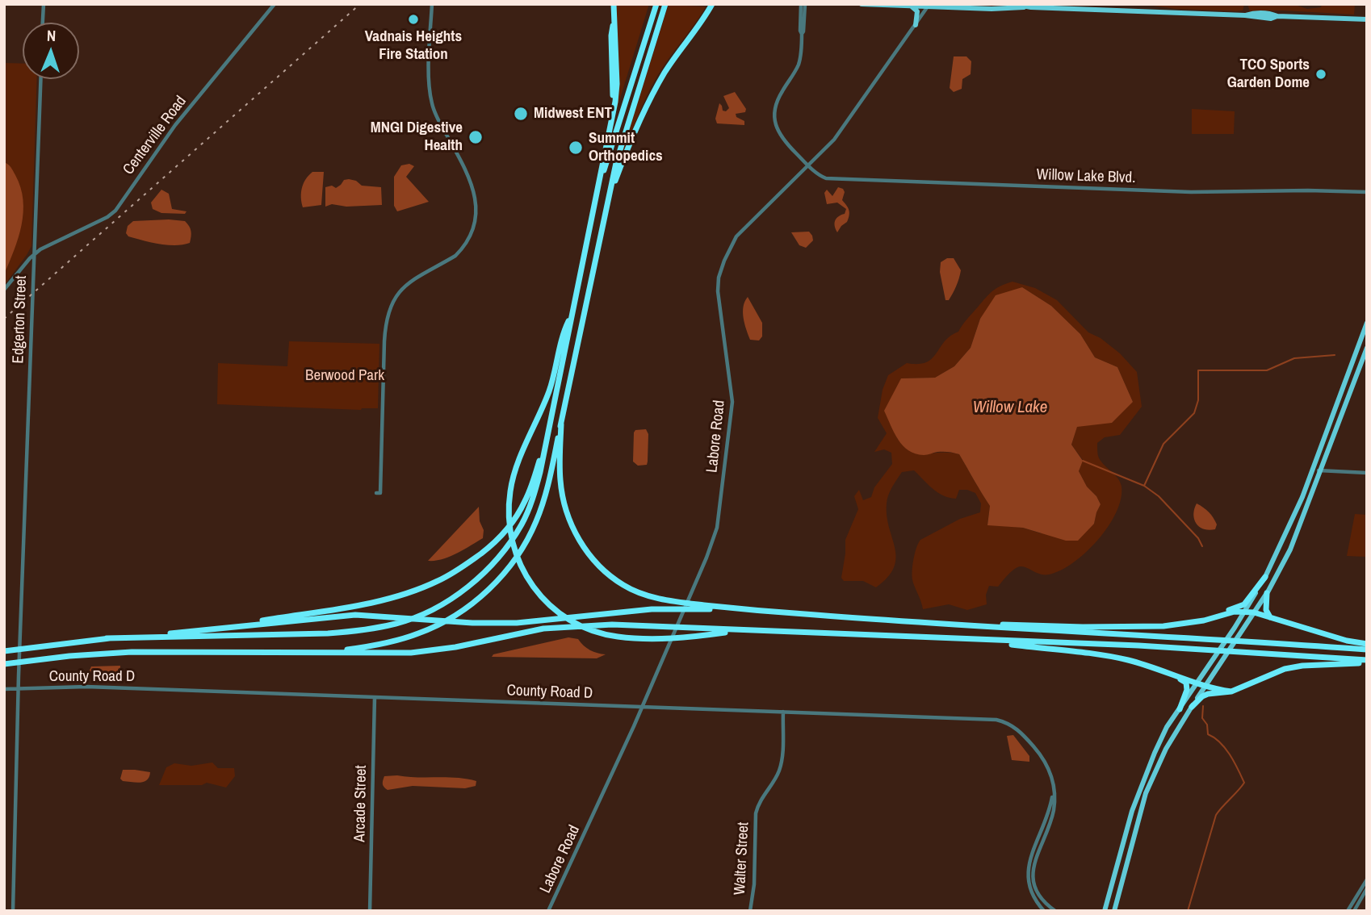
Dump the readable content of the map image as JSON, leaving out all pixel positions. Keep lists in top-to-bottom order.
{
  "streets": {
    "street": [
      "Centerville Road",
      "Willow Lake Blvd.",
      "Edgerton Street",
      "Labore Road",
      "County Road D",
      "Arcade Street",
      "Walter Street"
    ]
  },
  "crossings": [
    ["Centerville Road", "Edgerton Street"],
    ["Willow Lake Blvd.", "Labore Road"],
    ["Edgerton Street", "County Road D"],
    ["Labore Road", "County Road D"],
    ["County Road D", "Arcade Street"],
    ["County Road D", "Walter Street"]
  ],
  "water": ["Willow Lake"],
  "parks": ["Berwood Park"],
  "places": [
    "Vadnais Heights Fire Station",
    "TCO Sports Garden Dome",
    "Midwest ENT",
    "MNGI Digestive Health",
    "Summit Orthopedics"
  ],
  "north": "top"
}
